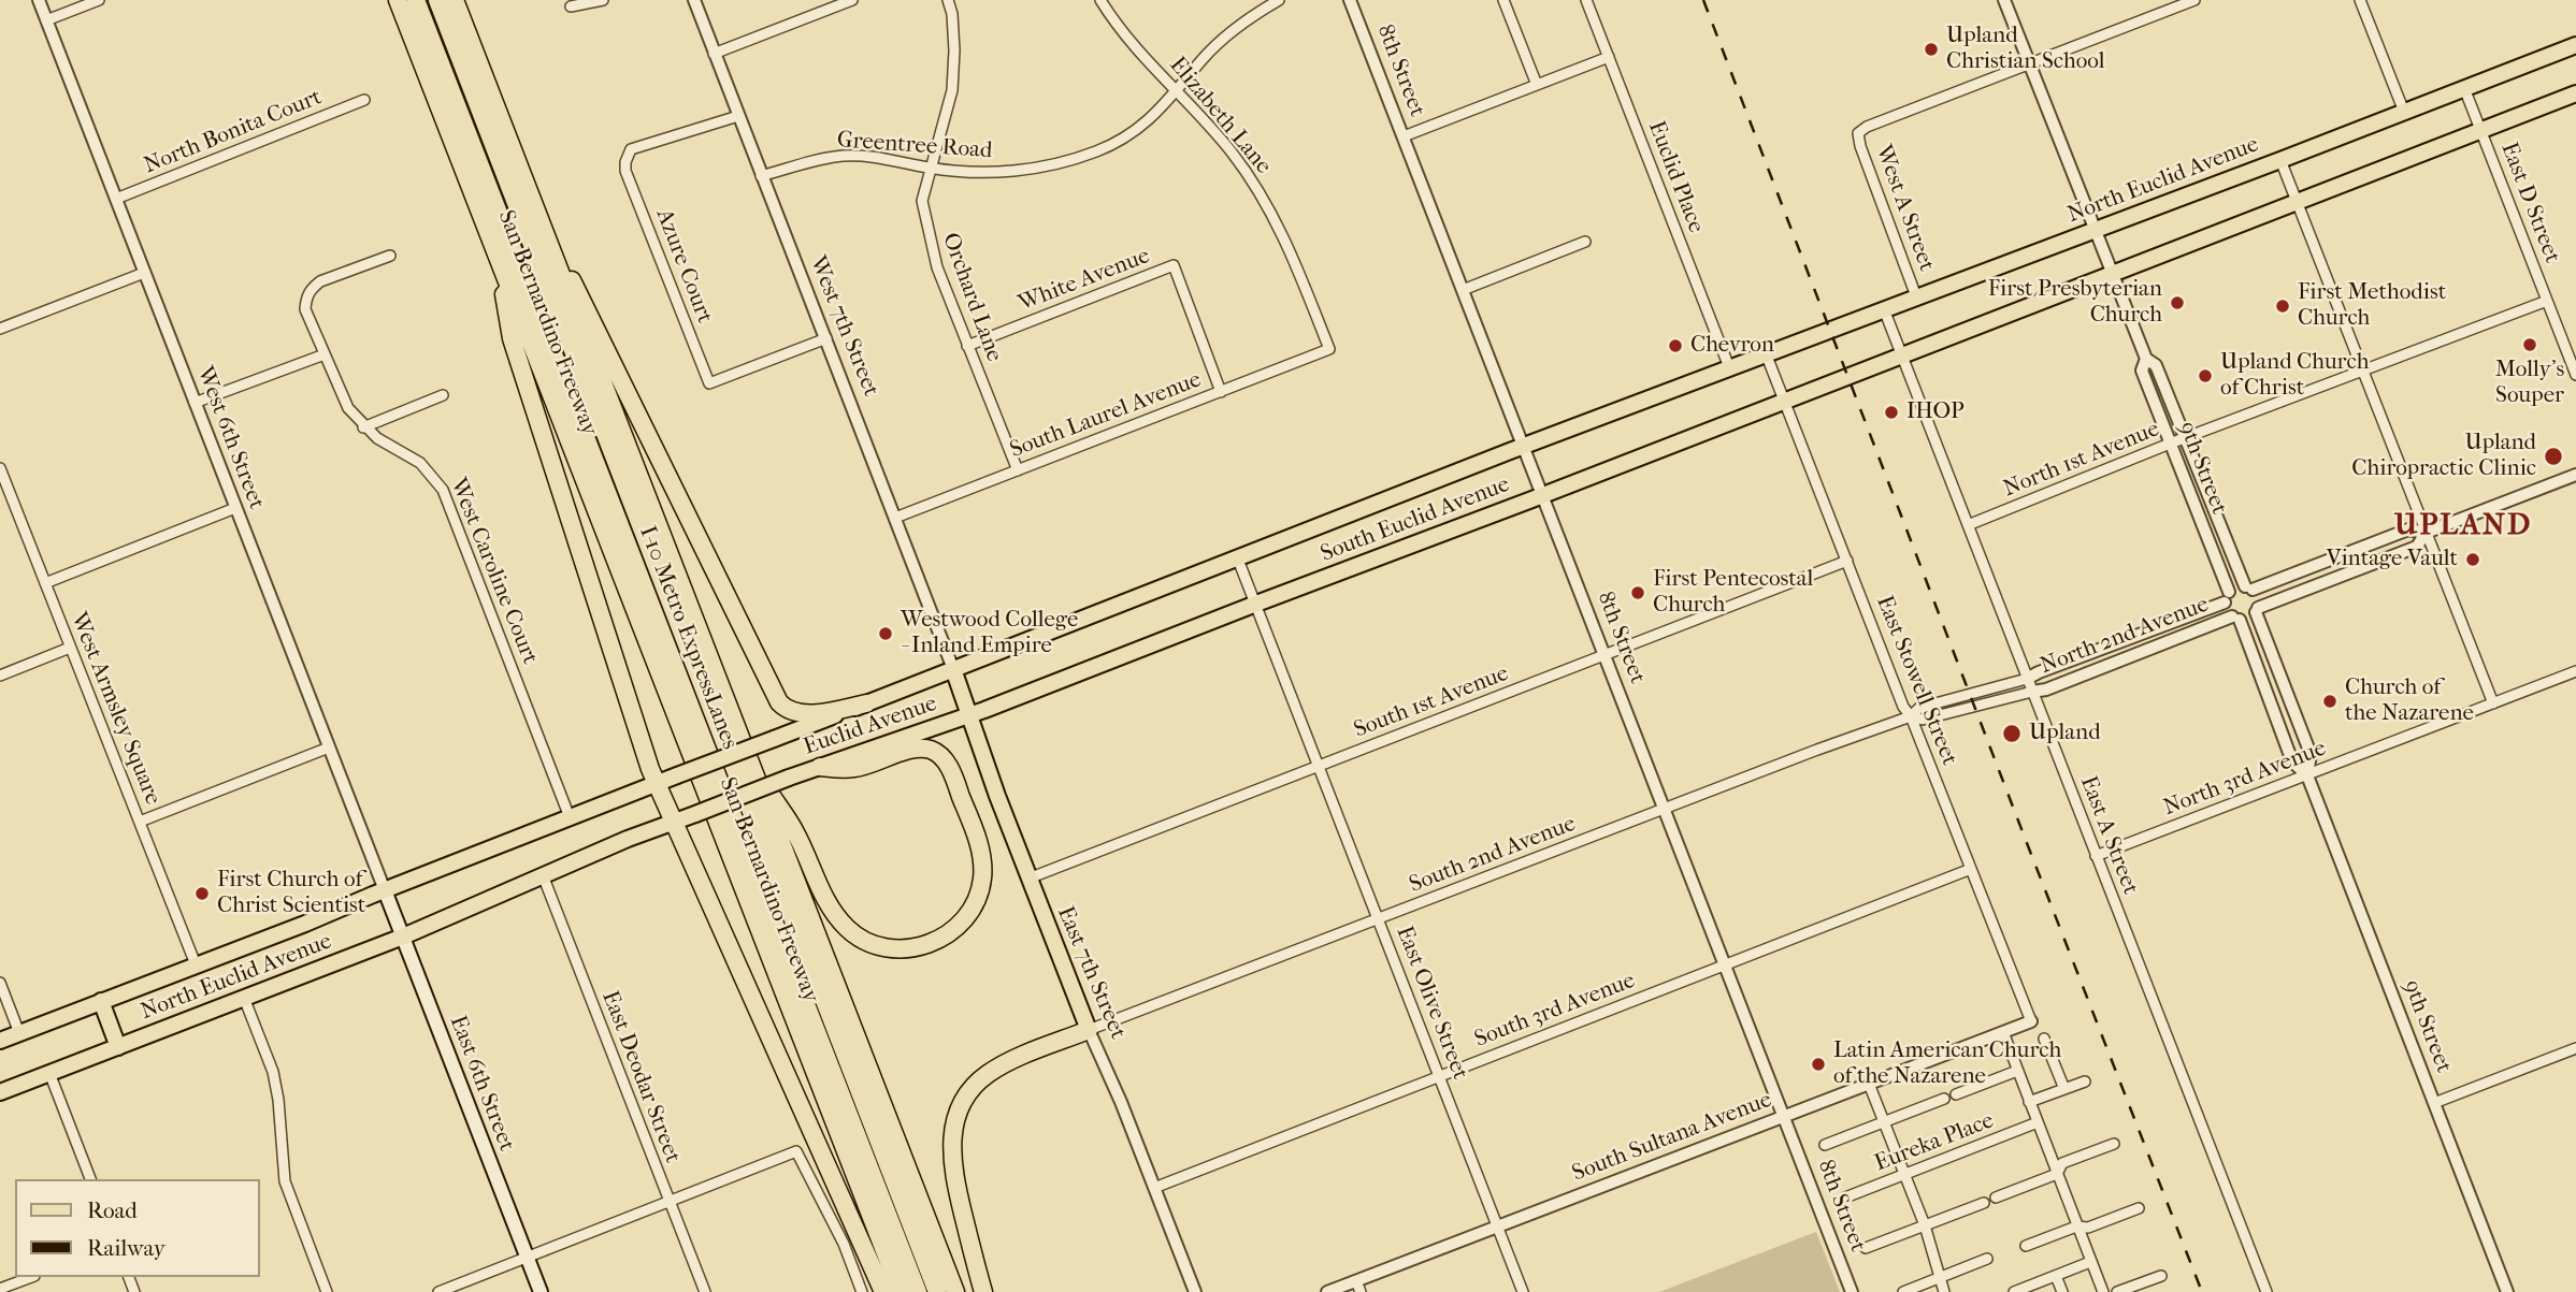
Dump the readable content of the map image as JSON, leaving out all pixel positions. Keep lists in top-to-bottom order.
{
  "streets": {
    "highway": ["San Bernardino Freeway", "I-10 Metro ExpressLanes"],
    "main road": [
      "North Euclid Avenue",
      "South Euclid Avenue",
      "Euclid Avenue",
      "East 7th Street",
      "East 6th Street"
    ],
    "street": [
      "8th Street",
      "Elizabeth Lane",
      "North Bonita Court",
      "Greentree Road",
      "Euclid Place",
      "East D Street",
      "West A Street",
      "Azure Court",
      "White Avenue",
      "Orchard Lane",
      "West 7th Street",
      "South Laurel Avenue",
      "West 6th Street",
      "North 1st Avenue",
      "9th Street",
      "West Caroline Court",
      "North 2nd Avenue",
      "East Stowell Street",
      "South 1st Avenue",
      "West Armsley Square",
      "North 3rd Avenue",
      "East A Street",
      "South 2nd Avenue",
      "East Olive Street",
      "South 3rd Avenue",
      "East Deodar Street",
      "South Sultana Avenue",
      "Eureka Place"
    ]
  },
  "crossings": [
    ["8th Street", "South Euclid Avenue"],
    ["8th Street", "South 1st Avenue"],
    ["8th Street", "South 2nd Avenue"],
    ["8th Street", "South 3rd Avenue"],
    ["8th Street", "South Sultana Avenue"],
    ["Elizabeth Lane", "Greentree Road"],
    ["Elizabeth Lane", "South Laurel Avenue"],
    ["North Bonita Court", "West 6th Street"],
    ["Greentree Road", "Orchard Lane"],
    ["Greentree Road", "West 7th Street"],
    ["Euclid Place", "South Euclid Avenue"],
    ["North Euclid Avenue", "East D Street"],
    ["North Euclid Avenue", "West A Street"],
    ["North Euclid Avenue", "West 6th Street"],
    ["North Euclid Avenue", "9th Street"],
    ["North Euclid Avenue", "South Euclid Avenue"],
    ["North Euclid Avenue", "West Caroline Court"],
    ["North Euclid Avenue", "East Stowell Street"],
    ["North Euclid Avenue", "West Armsley Square"],
    ["North Euclid Avenue", "Euclid Avenue"],
    ["North Euclid Avenue", "East A Street"],
    ["North Euclid Avenue", "East Deodar Street"],
    ["North Euclid Avenue", "East 6th Street"],
    ["East D Street", "North 1st Avenue"],
    ["West A Street", "9th Street"],
    ["Azure Court", "West 7th Street"],
    ["White Avenue", "Orchard Lane"],
    ["White Avenue", "South Laurel Avenue"],
    ["Orchard Lane", "South Laurel Avenue"],
    ["West 7th Street", "South Laurel Avenue"],
    ["West 7th Street", "Euclid Avenue"],
    ["West 7th Street", "East 7th Street"],
    ["West 6th Street", "East 6th Street"],
    ["North 1st Avenue", "9th Street"],
    ["North 1st Avenue", "East A Street"],
    ["9th Street", "North 2nd Avenue"],
    ["9th Street", "North 3rd Avenue"],
    ["South Euclid Avenue", "East Stowell Street"],
    ["South Euclid Avenue", "Euclid Avenue"],
    ["South Euclid Avenue", "East Olive Street"],
    ["North 2nd Avenue", "East A Street"],
    ["North 2nd Avenue", "South 2nd Avenue"],
    ["East Stowell Street", "South 1st Avenue"],
    ["East Stowell Street", "South 2nd Avenue"],
    ["East Stowell Street", "South 3rd Avenue"],
    ["East Stowell Street", "South Sultana Avenue"],
    ["South 1st Avenue", "East 7th Street"],
    ["South 1st Avenue", "East Olive Street"],
    ["Euclid Avenue", "East 7th Street"],
    ["North 3rd Avenue", "East A Street"],
    ["East A Street", "South 2nd Avenue"],
    ["South 2nd Avenue", "East 7th Street"],
    ["South 2nd Avenue", "East Olive Street"],
    ["East 7th Street", "South 3rd Avenue"],
    ["East Olive Street", "South 3rd Avenue"],
    ["East Olive Street", "South Sultana Avenue"]
  ],
  "districts": ["UPLAND"],
  "places": [
    "Upland Christian School",
    "First Presbyterian Church",
    "First Methodist Church",
    "Molly's Souper",
    "Chevron",
    "Upland Church of Christ",
    "IHOP",
    "Upland Chiropractic Clinic",
    "Vintage Vault",
    "First Pentecostal Church",
    "Westwood College - Inland Empire",
    "Church of the Nazarene",
    "Upland",
    "First Church of Christ Scientist",
    "Latin American Church of the Nazarene"
  ],
  "legend": ["Road", "Railway"]
}
